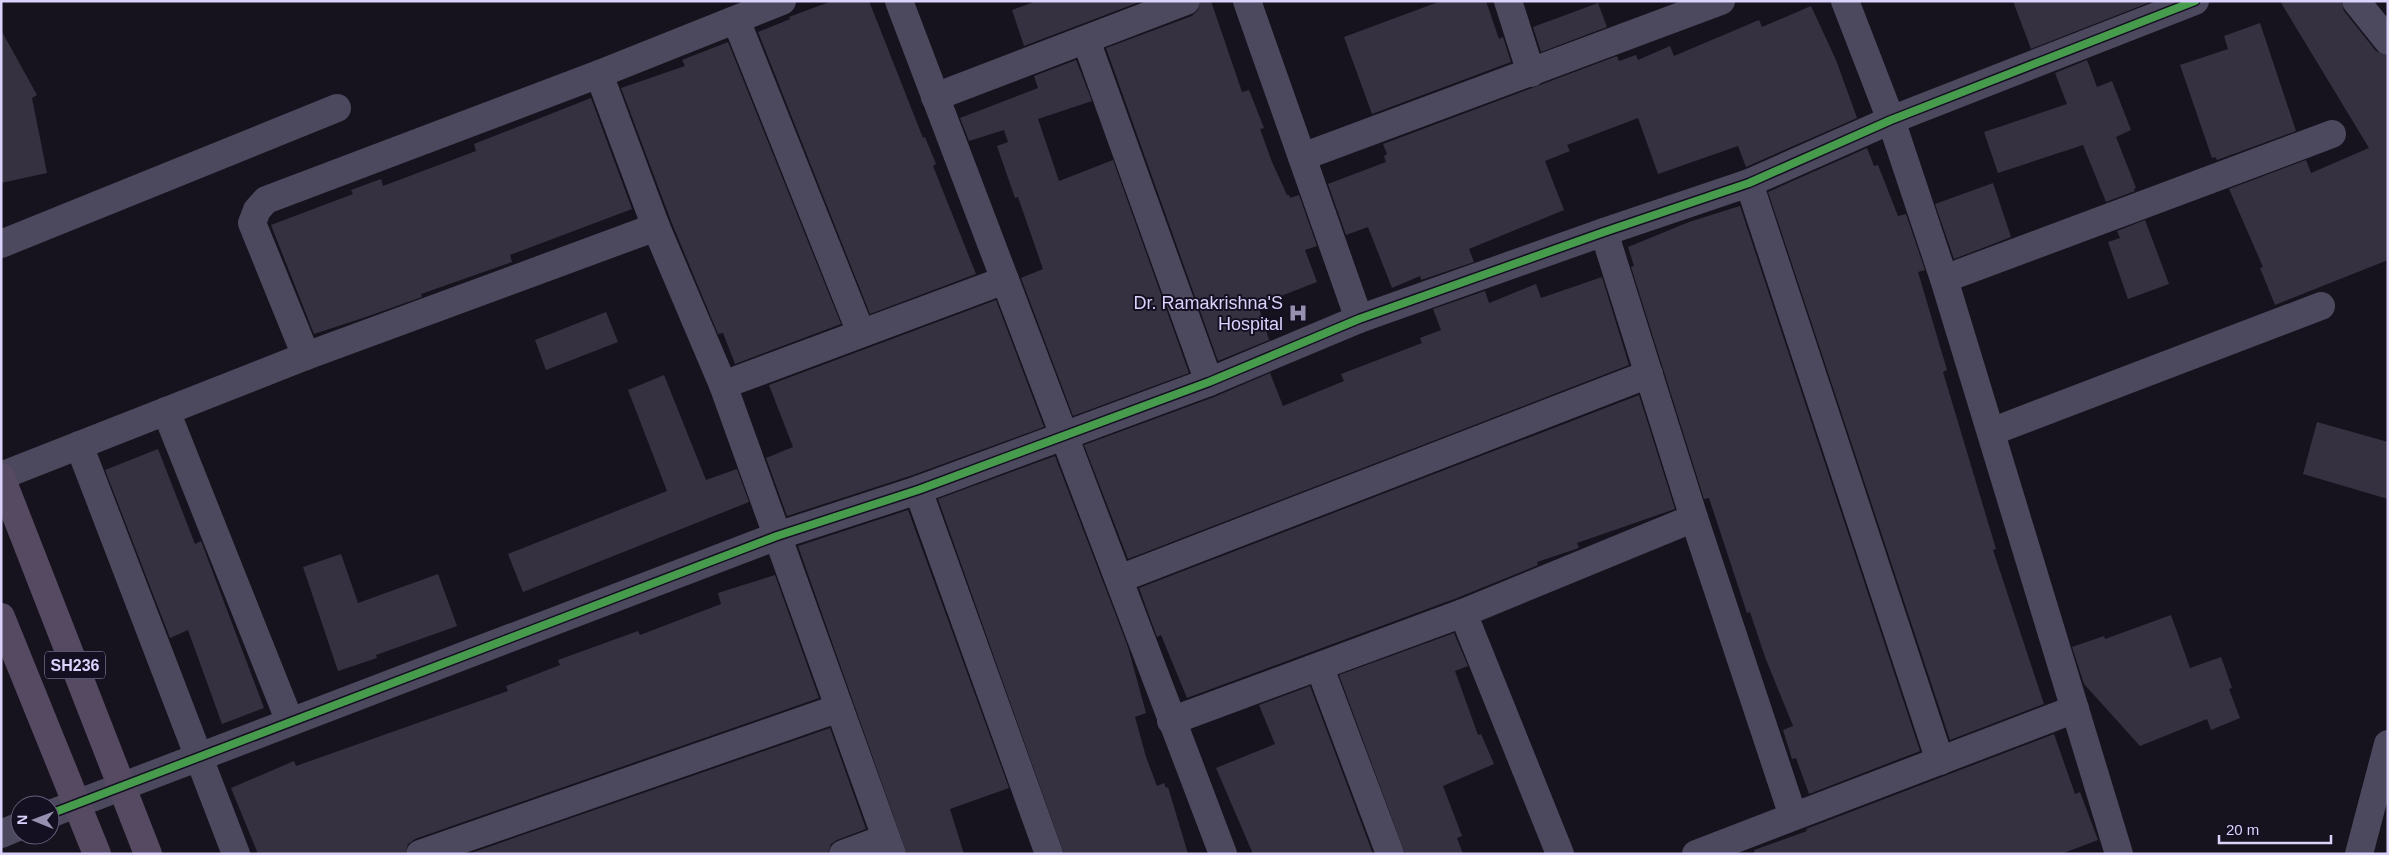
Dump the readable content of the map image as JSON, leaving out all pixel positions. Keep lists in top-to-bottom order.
{
  "streets": {
    "main road": ["SH236"]
  },
  "places": {
    "hospital": ["Dr. Ramakrishna'S Hospital"]
  },
  "scale_bar": "20 m",
  "north": "left"
}
